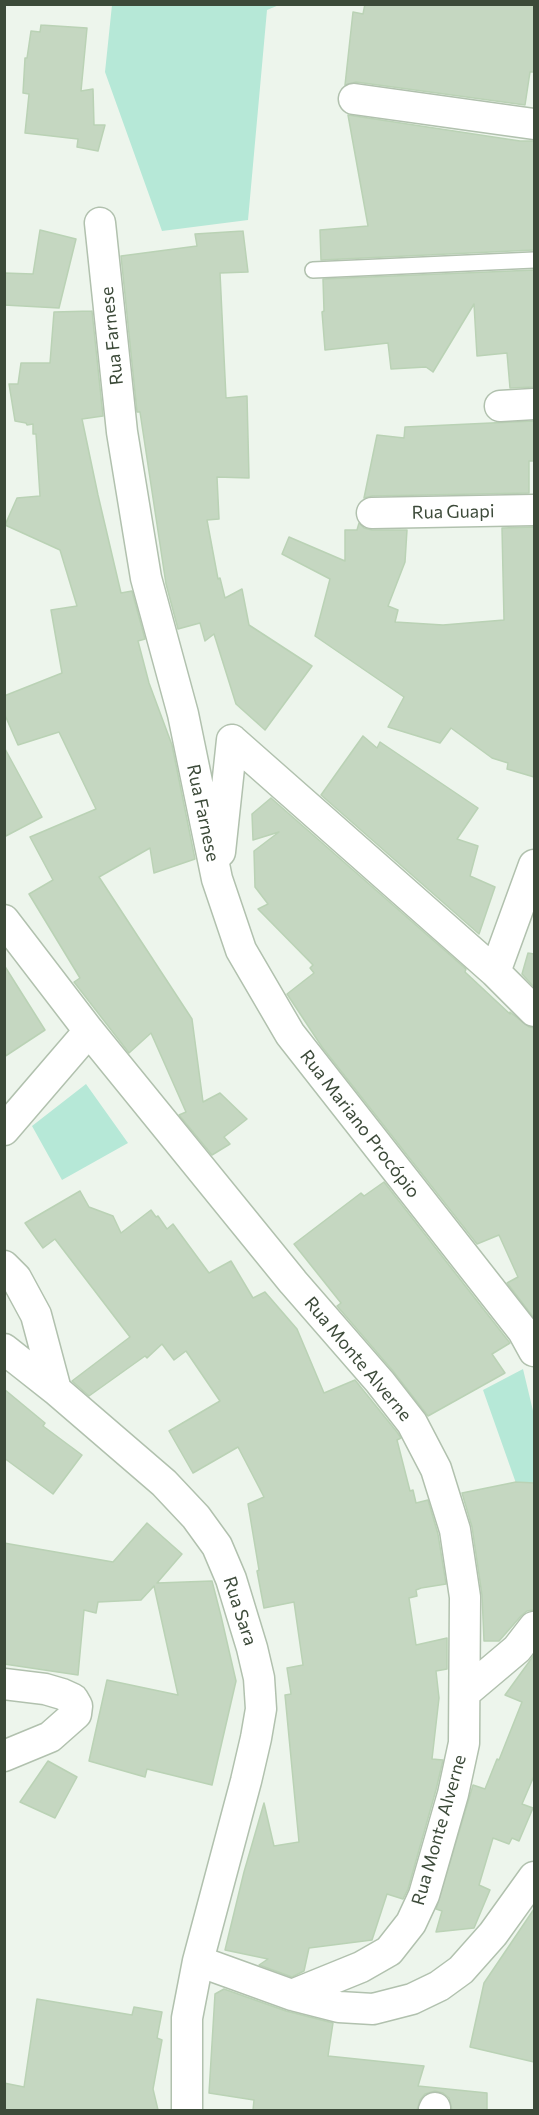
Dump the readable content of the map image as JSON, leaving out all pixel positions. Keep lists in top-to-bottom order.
{
  "streets": {
    "street": [
      "Rua Farnese",
      "Rua Guapi",
      "Rua Mariano Procópio",
      "Rua Monte Alverne",
      "Rua Sara"
    ]
  },
  "crossings": [
    ["Rua Farnese", "Rua Mariano Procópio"]
  ]
}
